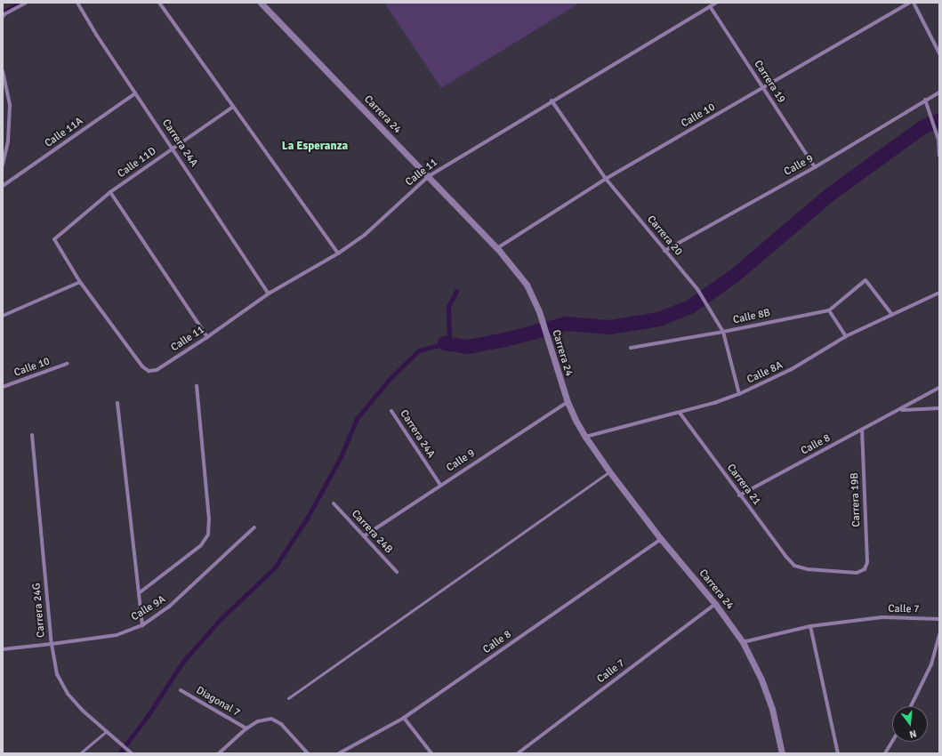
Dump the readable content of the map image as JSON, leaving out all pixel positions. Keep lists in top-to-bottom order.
{
  "streets": {
    "street": [
      "Carrera 19",
      "Carrera 24",
      "Calle 10",
      "Calle 11A",
      "Carrera 24A",
      "Calle 11D",
      "Calle 9",
      "Calle 11",
      "Carrera 20",
      "Calle 8B",
      "Calle 8A",
      "Calle 8",
      "Carrera 21",
      "Carrera 19B",
      "Carrera 24B",
      "Calle 9A",
      "Calle 7",
      "Carrera 24G",
      "Diagonal 7"
    ]
  },
  "crossings": [
    ["Carrera 19", "Calle 10"],
    ["Carrera 19", "Calle 9"],
    ["Carrera 19", "Calle 11"],
    ["Carrera 24", "Calle 10"],
    ["Carrera 24", "Calle 9"],
    ["Carrera 24", "Calle 11"],
    ["Carrera 24", "Calle 8A"],
    ["Carrera 24", "Calle 8"],
    ["Carrera 24", "Calle 7"],
    ["Calle 10", "Carrera 20"],
    ["Calle 11A", "Carrera 24A"],
    ["Carrera 24A", "Calle 11D"],
    ["Carrera 24A", "Calle 9"],
    ["Carrera 24A", "Calle 11"],
    ["Calle 11D", "Calle 11"],
    ["Calle 9", "Carrera 20"],
    ["Calle 9", "Carrera 24B"],
    ["Calle 11", "Carrera 20"],
    ["Carrera 20", "Calle 8B"],
    ["Carrera 20", "Calle 8A"],
    ["Calle 8B", "Calle 8A"],
    ["Calle 8A", "Carrera 21"],
    ["Calle 8", "Carrera 21"],
    ["Calle 8", "Carrera 19B"],
    ["Carrera 21", "Carrera 19B"],
    ["Calle 9A", "Carrera 24G"]
  ],
  "districts": ["La Esperanza"],
  "north": "bottom"
}
